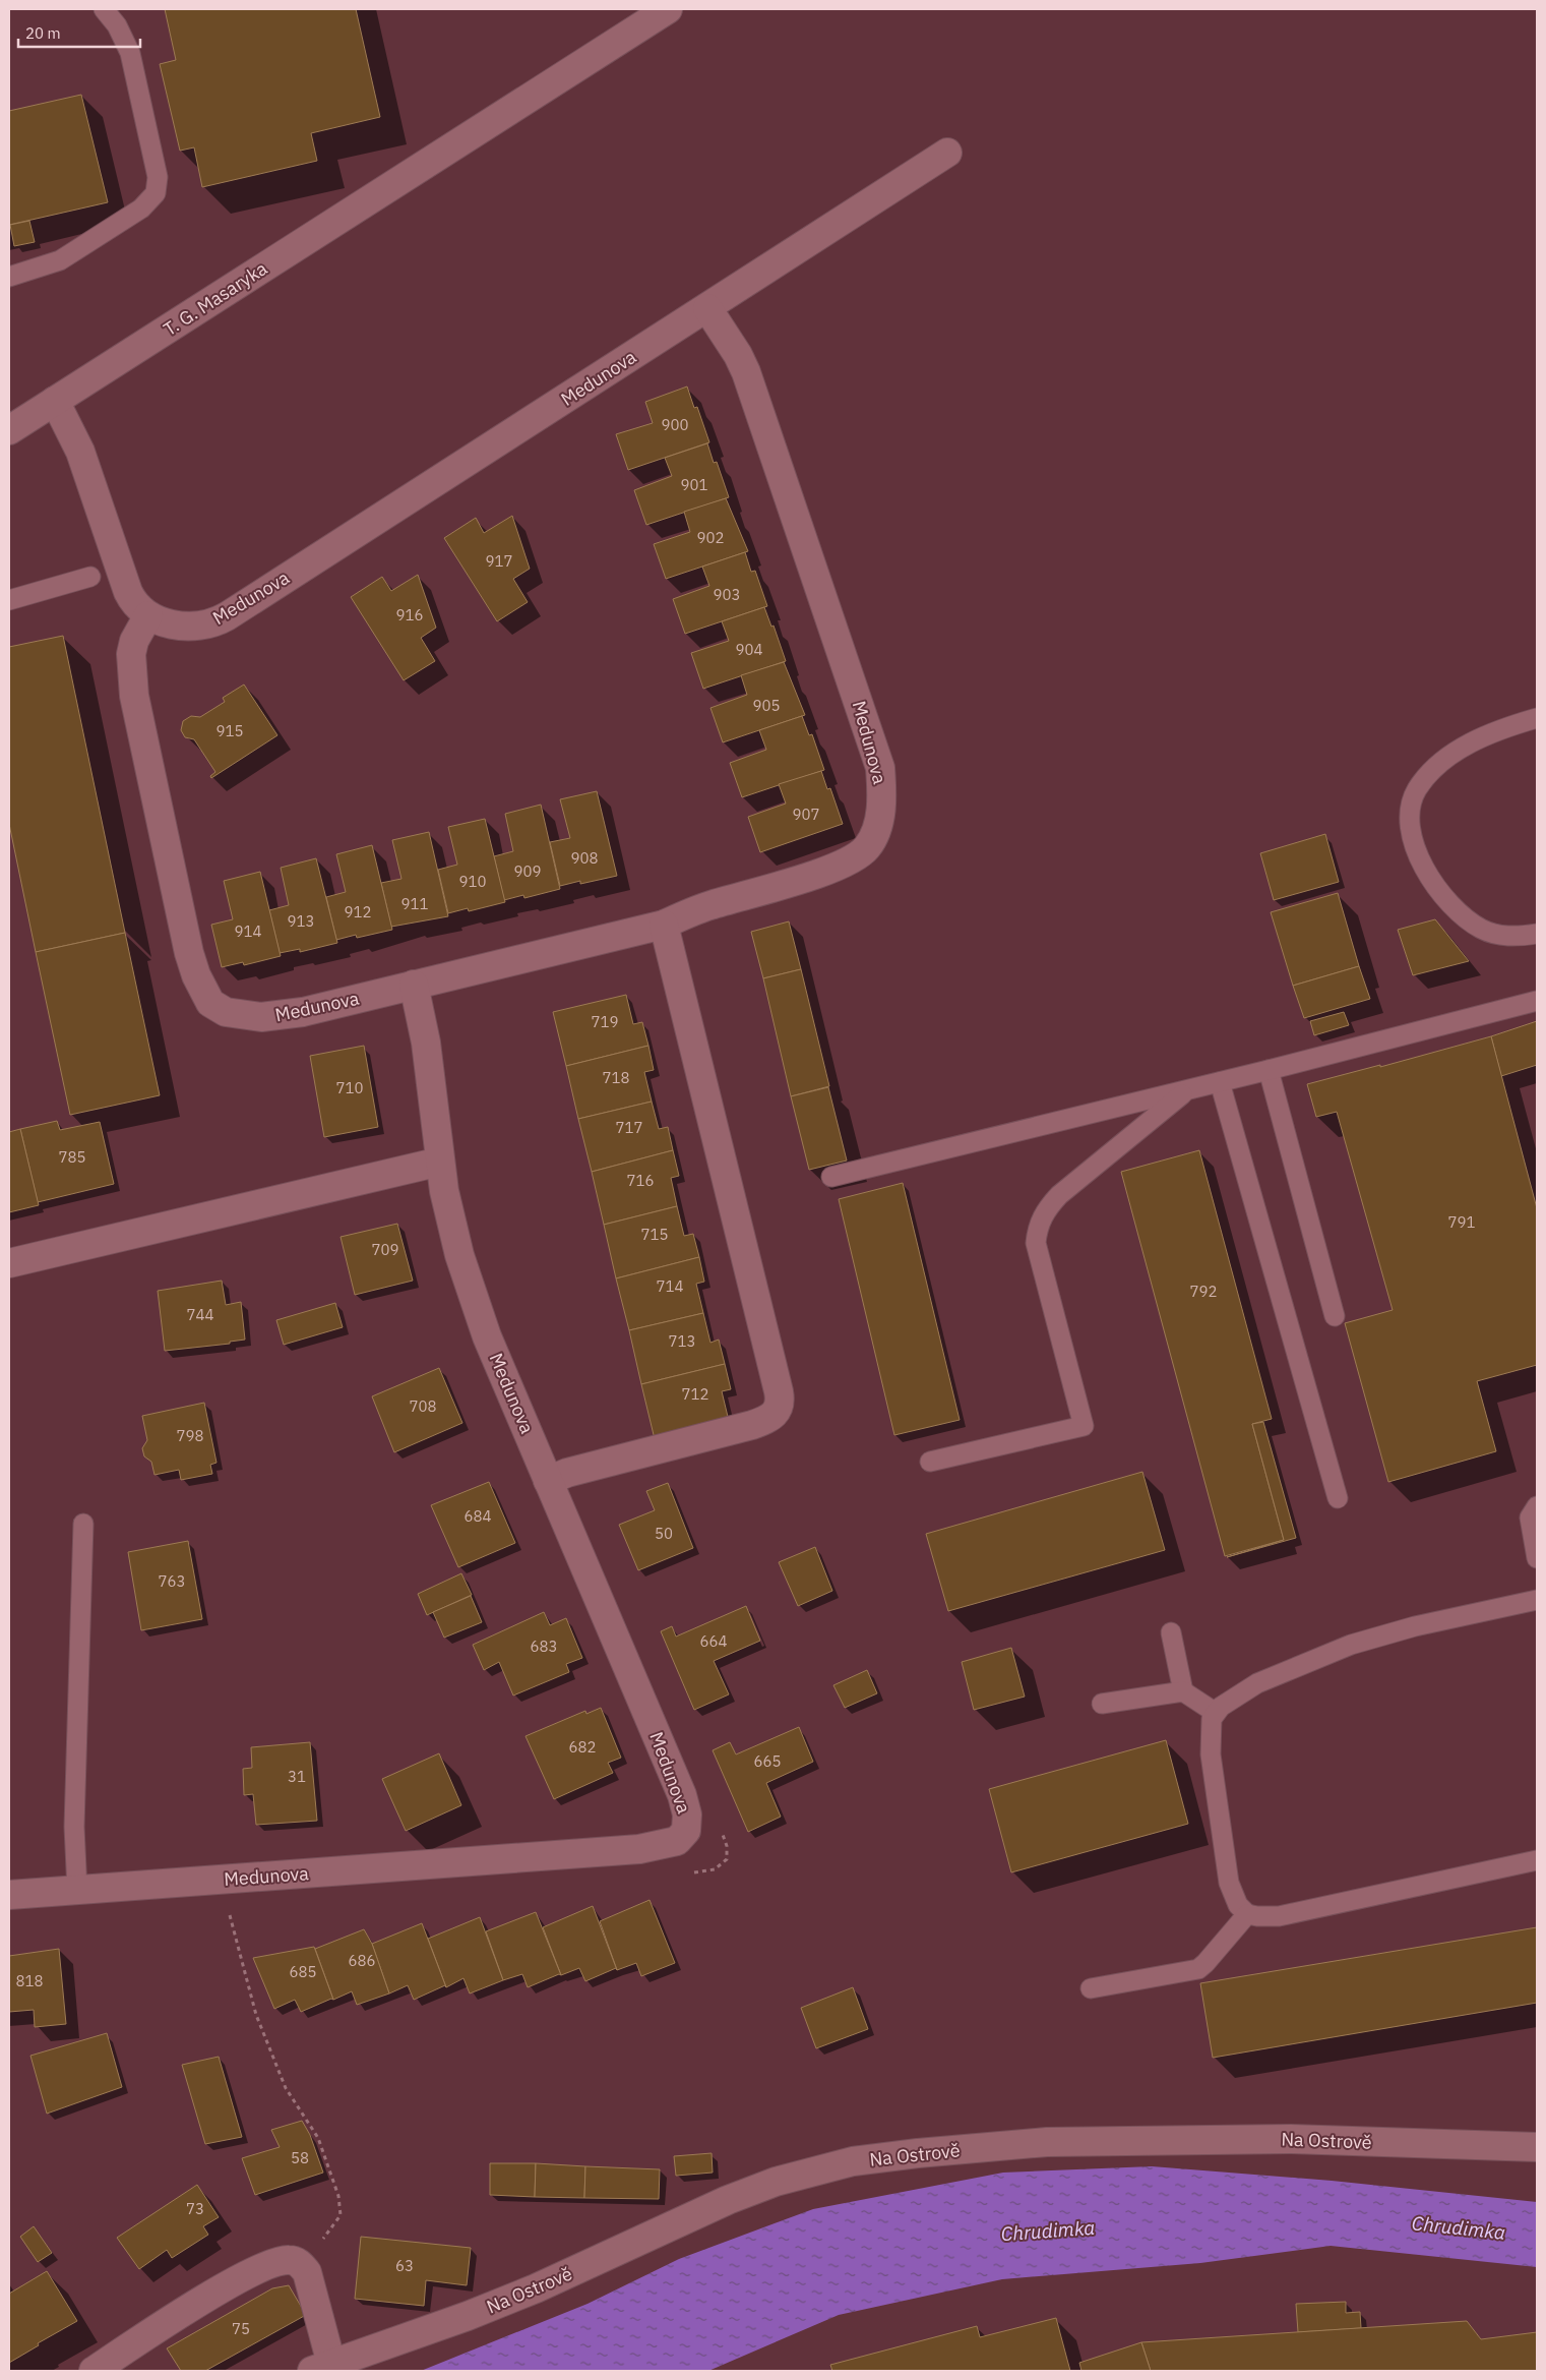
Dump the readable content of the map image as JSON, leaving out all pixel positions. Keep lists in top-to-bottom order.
{
  "streets": {
    "street": ["T. G. Masaryka", "Medunova", "Na Ostrově"]
  },
  "water": ["Chrudimka"],
  "house_numbers": [
    "900",
    "901",
    "902",
    "917",
    "903",
    "916",
    "904",
    "905",
    "915",
    "907",
    "908",
    "909",
    "910",
    "911",
    "912",
    "913",
    "914",
    "719",
    "718",
    "710",
    "717",
    "785",
    "716",
    "791",
    "715",
    "709",
    "714",
    "792",
    "744",
    "713",
    "712",
    "708",
    "798",
    "684",
    "50",
    "763",
    "664",
    "683",
    "682",
    "665",
    "31",
    "686",
    "685",
    "818",
    "58",
    "73",
    "63",
    "75"
  ],
  "scale_bar": "20 m"
}
